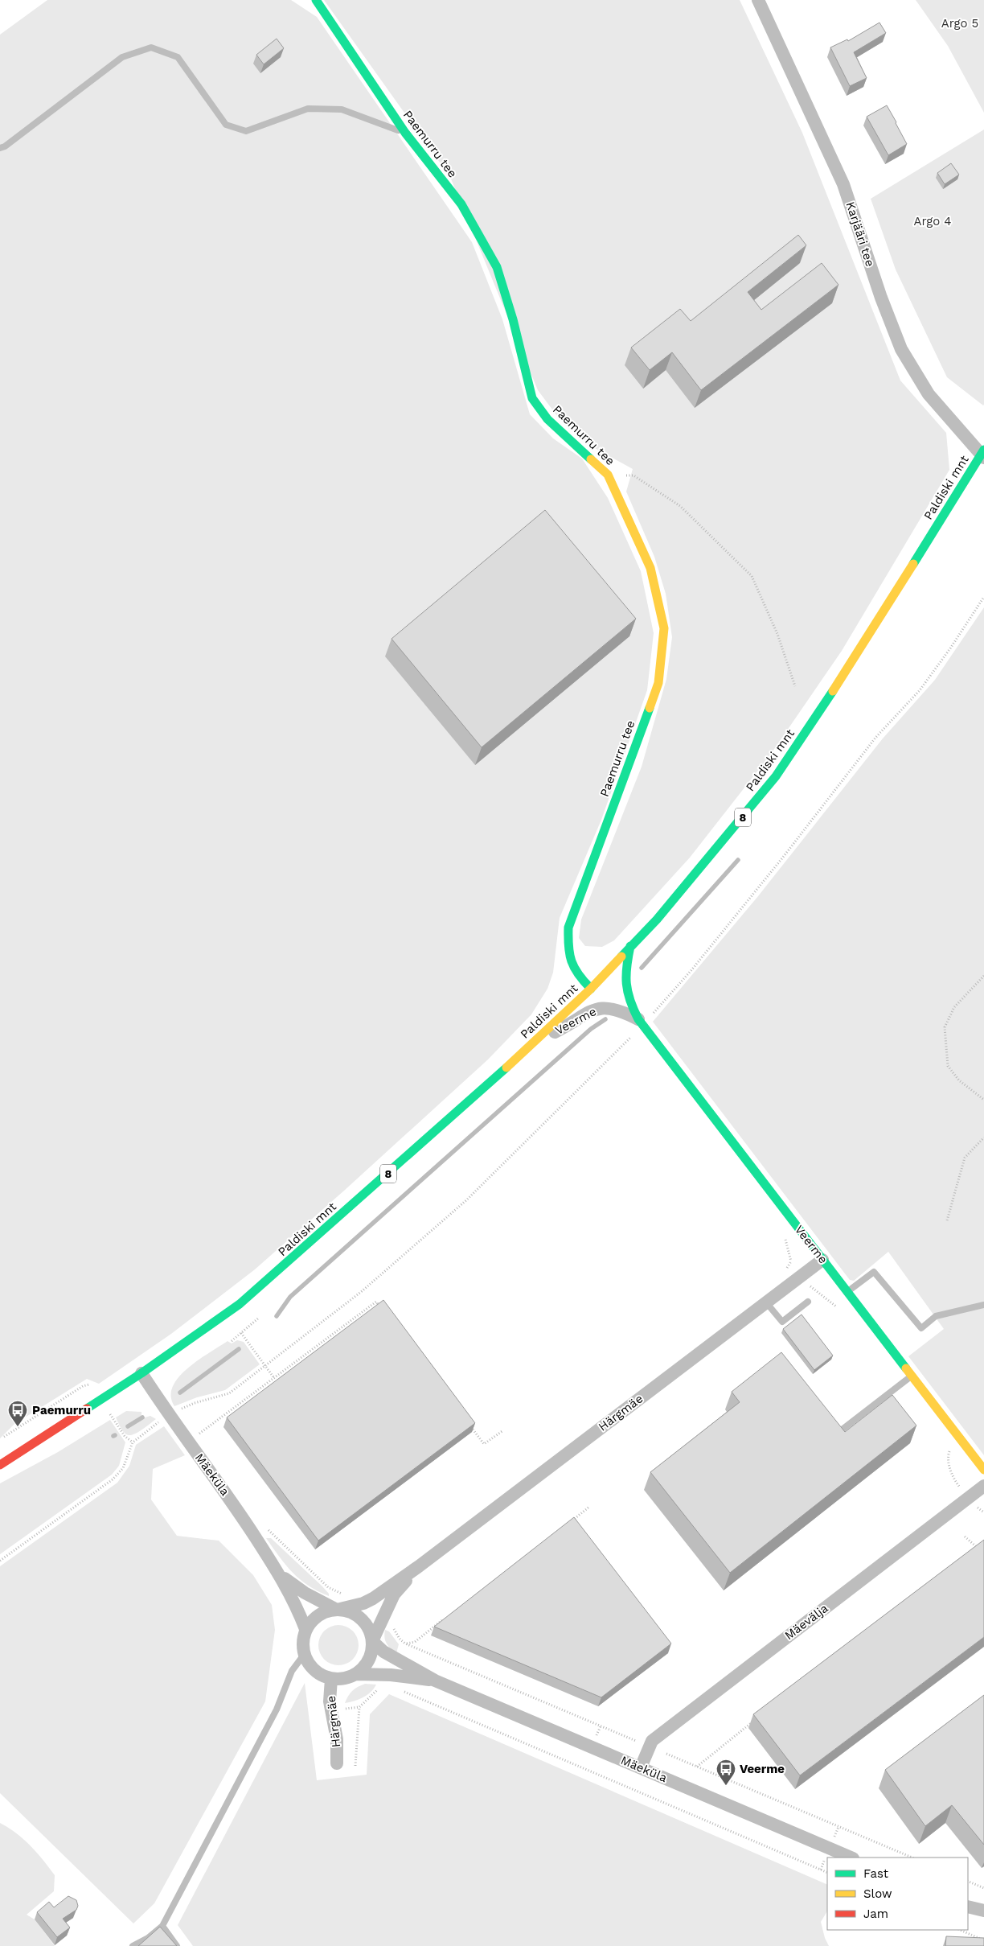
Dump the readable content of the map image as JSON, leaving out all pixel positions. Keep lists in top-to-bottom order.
{
  "streets": {
    "street": [
      "Paemurru tee",
      "Karjääri tee",
      "Paldiski mnt",
      "8",
      "Veerme",
      "Härgmäe",
      "Mäeküla",
      "Mäevälja"
    ]
  },
  "crossings": [
    ["Paemurru tee", "Paldiski mnt"],
    ["Karjääri tee", "Paldiski mnt"],
    ["Paldiski mnt", "Veerme"],
    ["Paldiski mnt", "Mäeküla"],
    ["Veerme", "Härgmäe"],
    ["Härgmäe", "Mäeküla"],
    ["Mäeküla", "Mäevälja"]
  ],
  "parks": ["Argo 5", "Argo 4"],
  "places": {
    "bus stop": ["Paemurru", "Veerme"]
  },
  "legend": ["Fast", "Slow", "Jam"]
}
